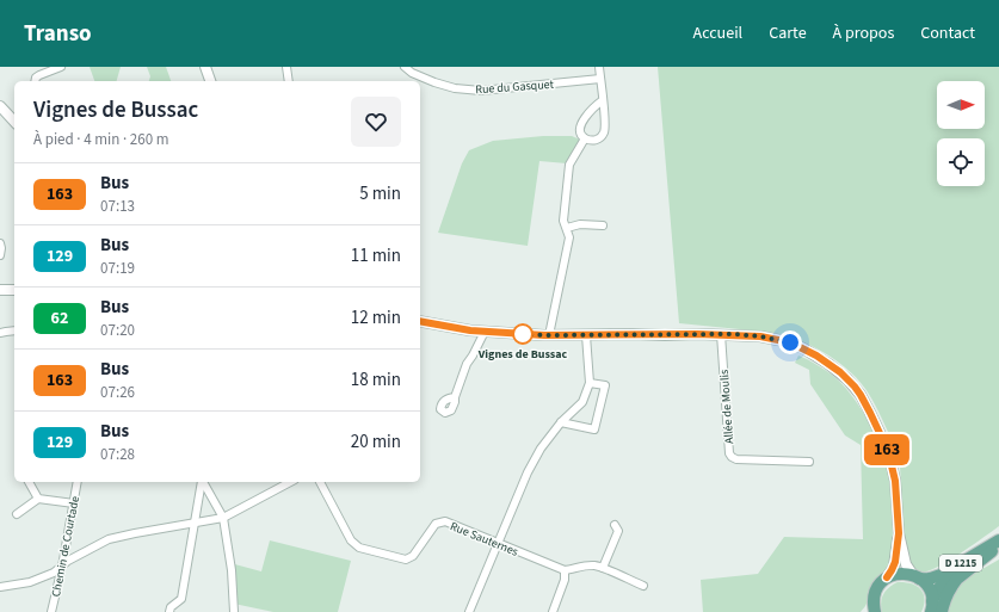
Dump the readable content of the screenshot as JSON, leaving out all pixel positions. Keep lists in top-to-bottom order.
{
  "streets": {
    "main road": ["D 1215"],
    "street": [
      "Rue du Gasquet",
      "Allée de Moulis",
      "Rue Sauternes",
      "Chemin de Courtade"
    ]
  },
  "places": ["Vignes de Bussac"],
  "lines": ["bus line 163"],
  "north": "right",
  "page": {
    "header": "Transo",
    "nav": [
      "Accueil",
      "Carte",
      "À propos",
      "Contact"
    ],
    "on_map": "163",
    "heading": ["Vignes de Bussac", "À pied · 4 min · 260 m"],
    "list": [
      {
        "mark": "163",
        "name": "Bus",
        "note": "07:13",
        "value": "5 min"
      },
      {
        "mark": "129",
        "name": "Bus",
        "note": "07:19",
        "value": "11 min"
      },
      {
        "mark": "62",
        "name": "Bus",
        "note": "07:20",
        "value": "12 min"
      },
      {
        "mark": "163",
        "name": "Bus",
        "note": "07:26",
        "value": "18 min"
      },
      {
        "mark": "129",
        "name": "Bus",
        "note": "07:28",
        "value": "20 min"
      }
    ]
  }
}
